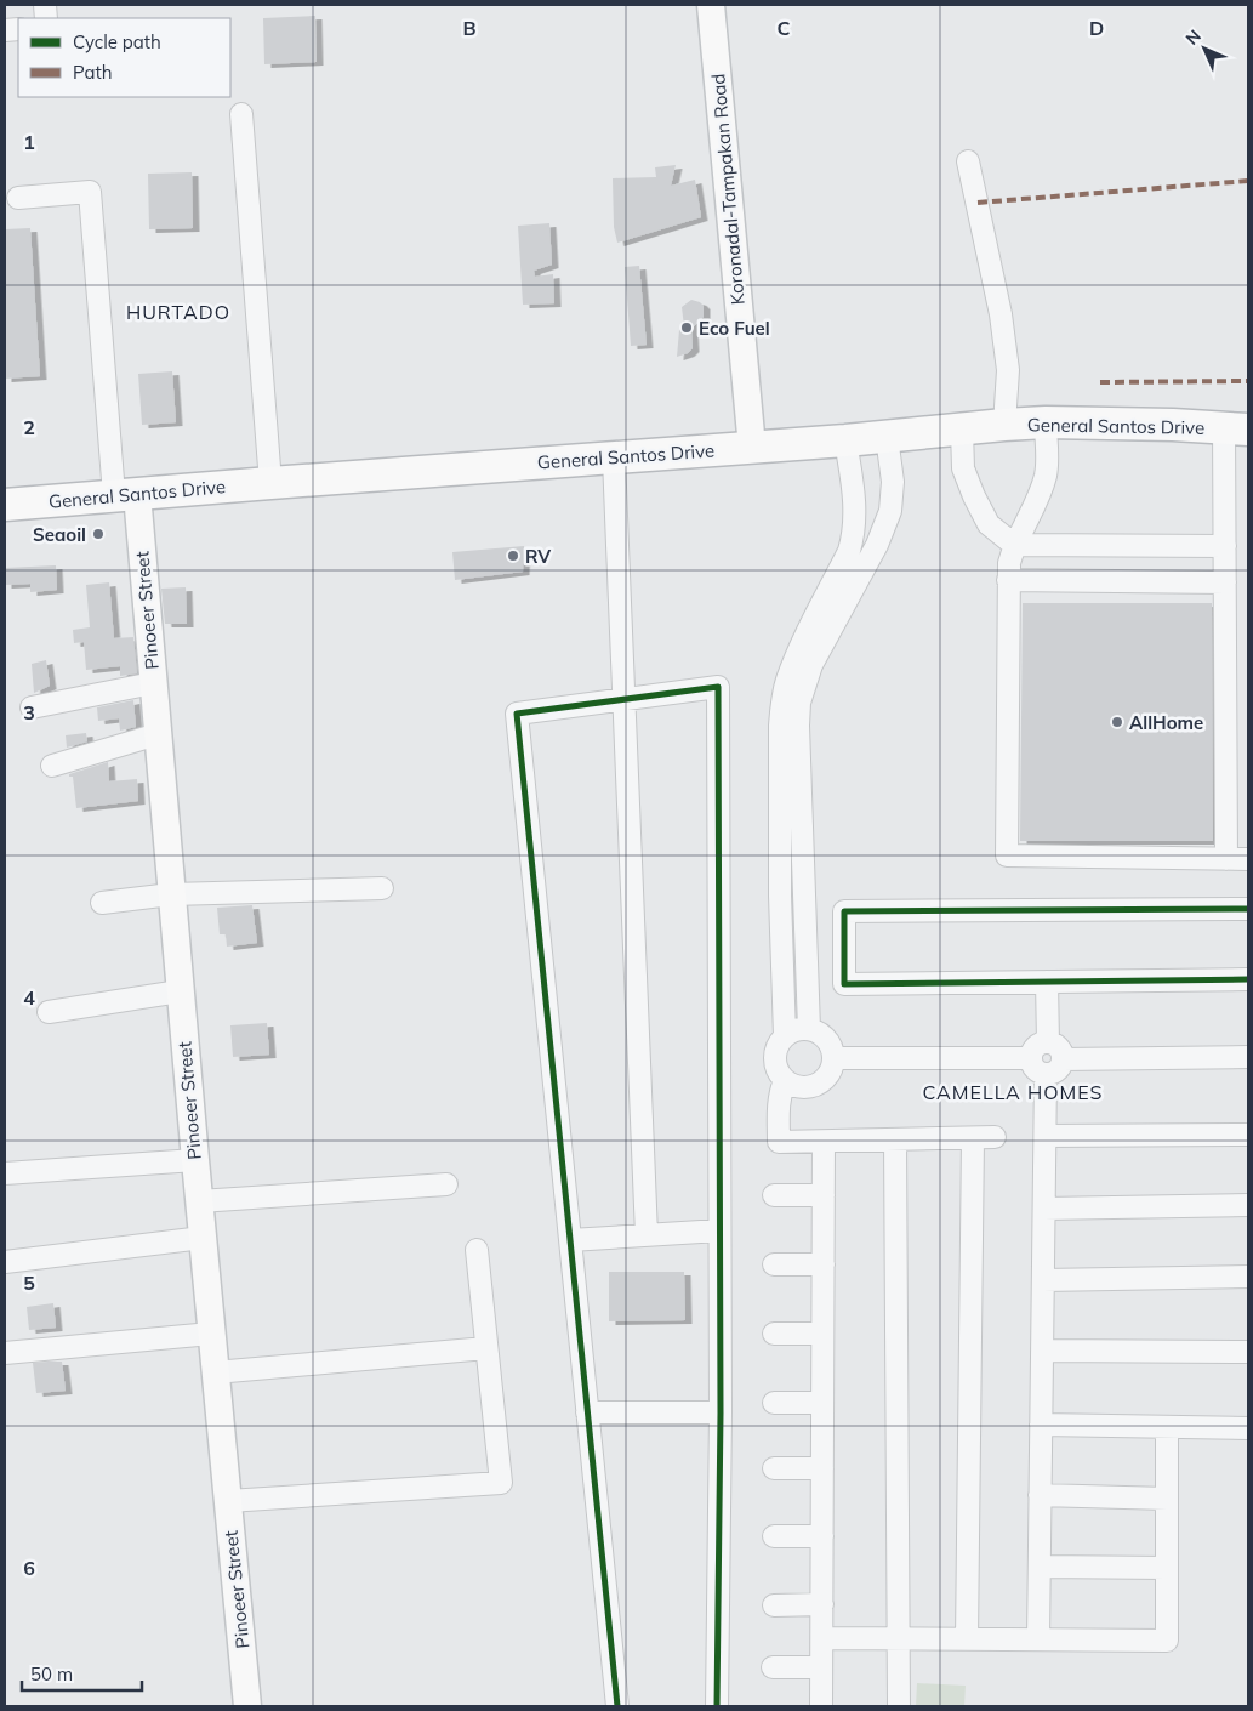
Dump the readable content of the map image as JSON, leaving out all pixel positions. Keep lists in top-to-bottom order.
{
  "streets": {
    "highway": ["General Santos Drive"],
    "main road": ["Koronadal-Tampakan Road", "Pinoeer Street"]
  },
  "crossings": [
    ["Koronadal-Tampakan Road", "General Santos Drive"],
    ["General Santos Drive", "Pinoeer Street"]
  ],
  "districts": ["HURTADO", "CAMELLA HOMES"],
  "places": [
    "Eco Fuel",
    "Seaoil",
    "RV",
    "AllHome"
  ],
  "legend": ["Cycle path", "Path"],
  "scale_bar": "50 m",
  "north": "top left",
  "grid": {
    "columns": ["B", "C", "D"],
    "rows": [
      "1",
      "2",
      "3",
      "4",
      "5",
      "6"
    ]
  }
}
